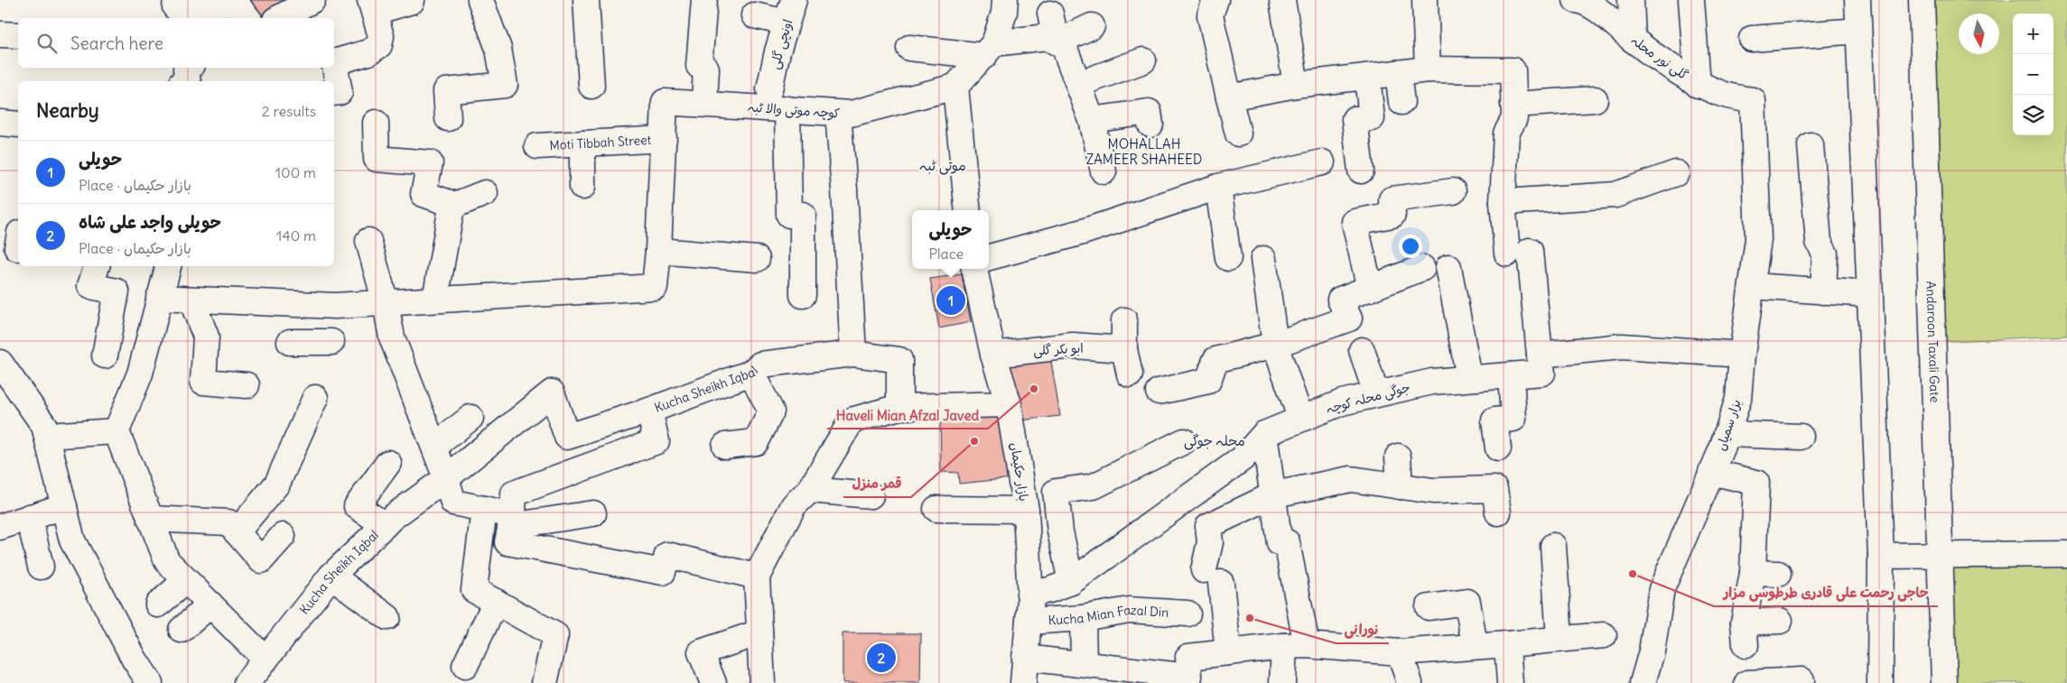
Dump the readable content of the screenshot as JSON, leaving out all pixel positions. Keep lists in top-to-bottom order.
{
  "streets": {
    "street": [
      "اونچی گلی",
      "گلی نور محلہ",
      "کوچہ موتی والا ٹبہ",
      "Moti Tibbah Street",
      "Andaroon Taxali Gate",
      "ابو بکر گلی",
      "Kucha Sheikh Iqbal",
      "جوگی محلہ کوچہ",
      "بزار سمیاں",
      "بازار حکیماں",
      "Kucha Mian Fazal Din"
    ]
  },
  "crossings": [
    ["گلی نور محلہ", "بزار سمیاں"],
    ["کوچہ موتی والا ٹبہ", "Moti Tibbah Street"],
    ["ابو بکر گلی", "بازار حکیماں"],
    ["جوگی محلہ کوچہ", "بازار حکیماں"],
    ["بازار حکیماں", "Kucha Mian Fazal Din"]
  ],
  "districts": ["MOHALLAH ZAMEER SHAHEED", "موتی ٹبہ", "محلہ جوگی"],
  "places": [
    "Haveli Mian Afzal Javed",
    "قمر منزل",
    "حاجی رحمت علی قادری طرطوسی مزار",
    "نورانی"
  ],
  "north": "bottom",
  "page": {
    "map_buttons": ["+", "−"],
    "search": "Search here",
    "heading": ["Nearby", "2 results"],
    "list": [
      {
        "mark": "1",
        "name": "حویلی",
        "note": "Place · بازار حکیماں",
        "value": "100 m"
      },
      {
        "mark": "2",
        "name": "حویلی واجد علی شاہ",
        "note": "Place · بازار حکیماں",
        "value": "140 m"
      }
    ],
    "popup": ["حویلی", "Place"],
    "pins": ["1", "2"]
  }
}
